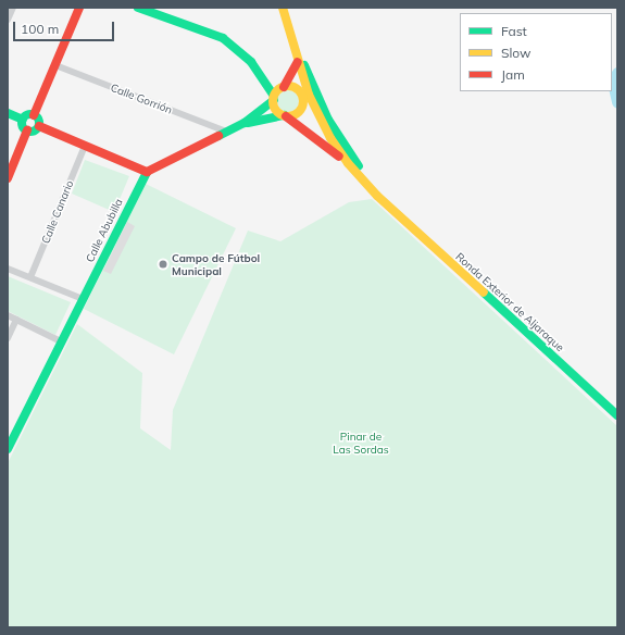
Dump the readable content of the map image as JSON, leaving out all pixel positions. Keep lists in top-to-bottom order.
{
  "streets": {
    "street": [
      "Calle Gorrión",
      "Calle Canario",
      "Calle Abubilla",
      "Ronda Exterior de Aljaraque"
    ]
  },
  "parks": ["Pinar de Las Sordas"],
  "places": ["Campo de Fútbol Municipal"],
  "legend": ["Fast", "Slow", "Jam"],
  "scale_bar": "100 m"
}
